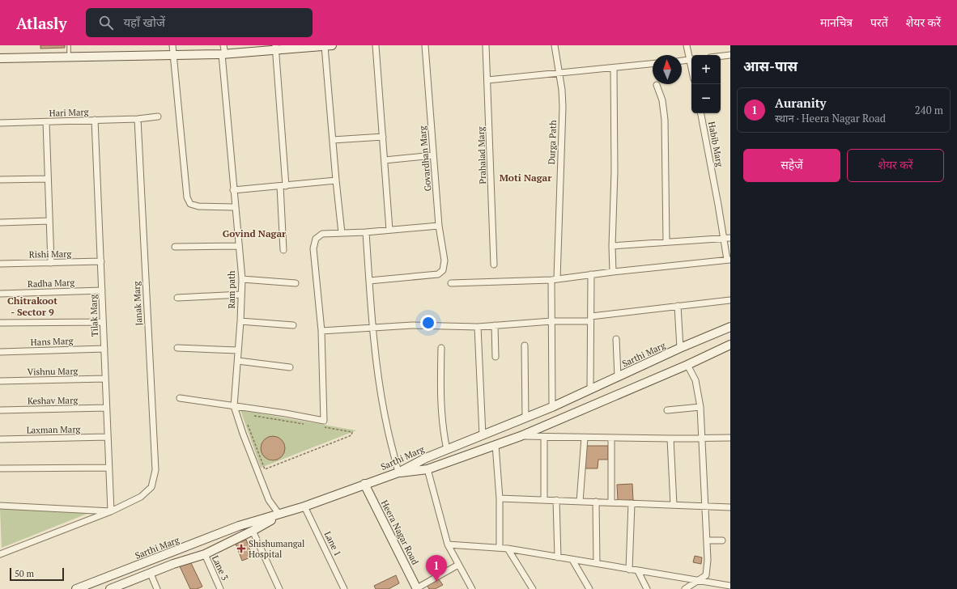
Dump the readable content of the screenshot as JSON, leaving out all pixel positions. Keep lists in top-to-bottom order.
{
  "streets": {
    "street": [
      "Hari Marg",
      "Durga Path",
      "Habib Marg",
      "Prahalad Marg",
      "Govardhan Marg",
      "Rishi Marg",
      "Radha Marg",
      "Ram path",
      "Janak Marg",
      "Tilak Marg",
      "Hans Marg",
      "Sarthi Marg",
      "Vishnu Marg",
      "Keshav Marg",
      "Laxman Marg",
      "Heera Nagar Road",
      "Lane 1",
      "Lane 3"
    ]
  },
  "crossings": [
    ["Hari Marg", "Janak Marg"],
    ["Hari Marg", "Tilak Marg"],
    ["Rishi Marg", "Tilak Marg"],
    ["Radha Marg", "Tilak Marg"],
    ["Ram path", "Sarthi Marg"],
    ["Janak Marg", "Tilak Marg"],
    ["Tilak Marg", "Hans Marg"],
    ["Tilak Marg", "Vishnu Marg"],
    ["Tilak Marg", "Keshav Marg"],
    ["Tilak Marg", "Laxman Marg"],
    ["Sarthi Marg", "Heera Nagar Road"],
    ["Sarthi Marg", "Lane 1"]
  ],
  "districts": ["Moti Nagar", "Govind Nagar", "Chitrakoot - Sector 9"],
  "places": {
    "health": ["Shishumangal Hospital"]
  },
  "scale_bar": "50 m",
  "north": "top",
  "page": {
    "header": "Atlasly",
    "search": "यहाँ खोजें",
    "nav": ["मानचित्र", "परतें", "शेयर करें"],
    "heading": "आस-पास",
    "map_buttons": ["+", "−"],
    "list": [
      {
        "mark": "1",
        "name": "Auranity",
        "note": "स्थान · Heera Nagar Road",
        "value": "240 m"
      }
    ],
    "buttons": ["सहेजें", "शेयर करें"],
    "pins": "1",
    "scale": "50 m"
  }
}
